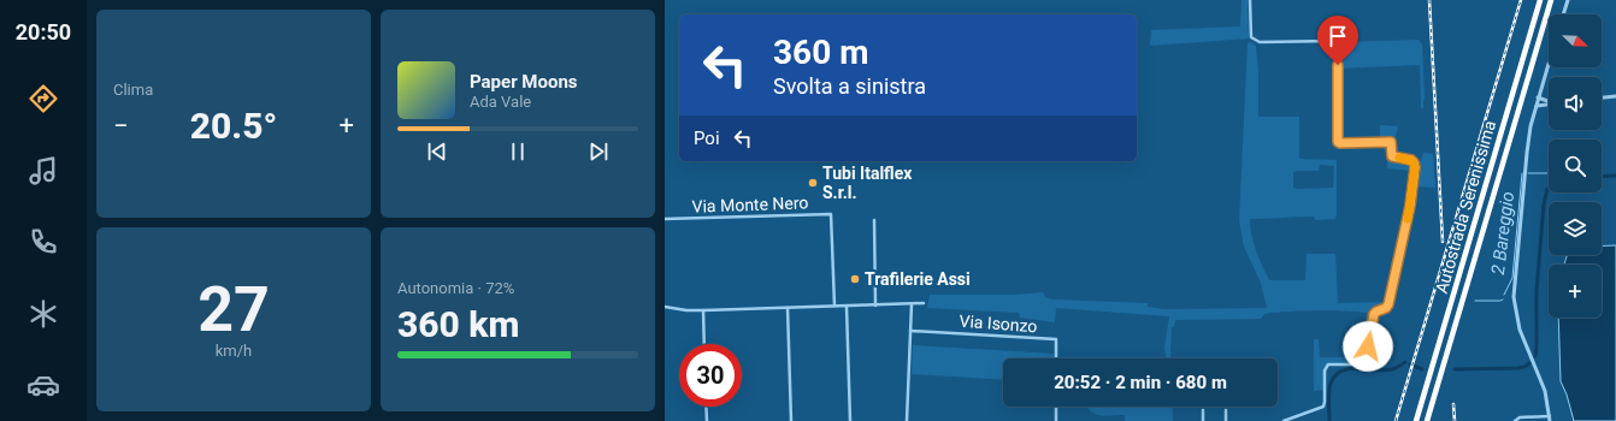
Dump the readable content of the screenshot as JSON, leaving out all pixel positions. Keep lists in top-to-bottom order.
{
  "streets": {
    "highway": ["Autostrada Serenissima"],
    "street": ["Via Monte Nero", "Via Isonzo"]
  },
  "water": ["2 Bareggio"],
  "places": ["Tubi Italflex S.r.l.", "Trafilerie Assi"],
  "north": "bottom right",
  "page": {
    "tabs": "20:50",
    "tile": [
      "Clima",
      ["27", "km/h"],
      ["Autonomia · 72%", "360 km"]
    ],
    "map_buttons": "+",
    "turn": ["360 m", "Svolta a sinistra"],
    "song": ["Paper Moons", "Ada Vale"],
    "heat": ["−", "20.5°", "+"],
    "then": "Poi",
    "limit": "30",
    "trip": "20:52 · 2 min · 680 m"
  }
}
